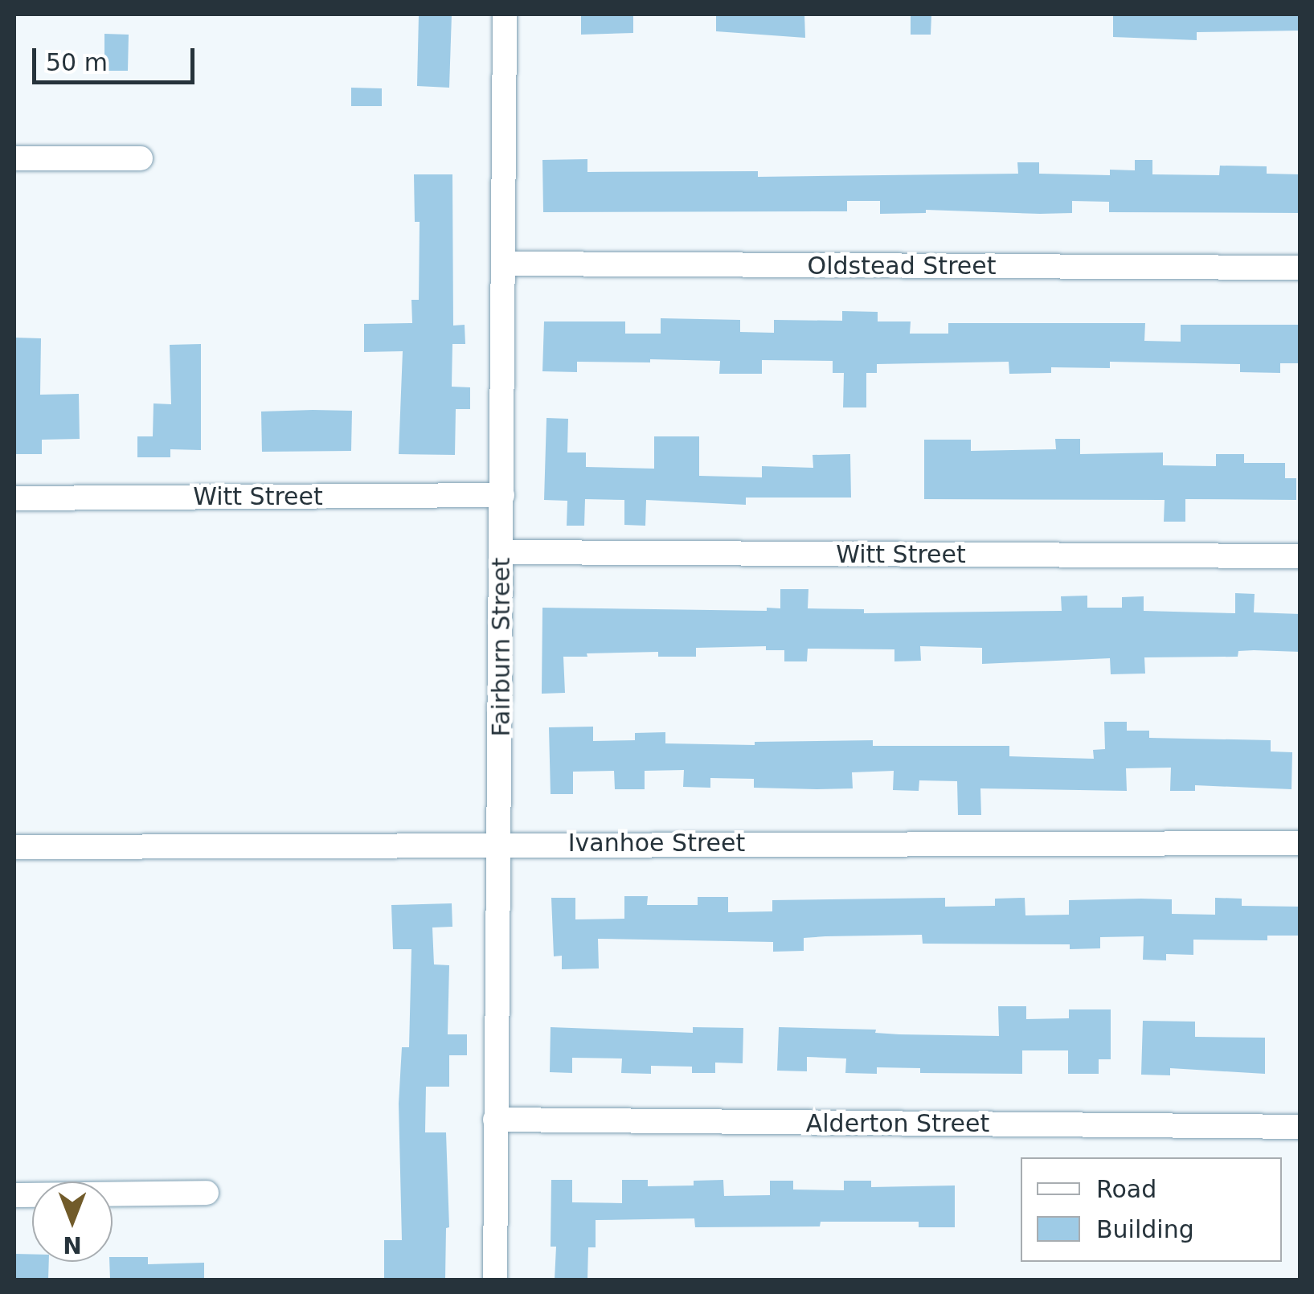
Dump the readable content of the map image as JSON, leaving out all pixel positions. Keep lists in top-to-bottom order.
{
  "streets": {
    "street": [
      "Oldstead Street",
      "Witt Street",
      "Fairburn Street",
      "Ivanhoe Street",
      "Alderton Street"
    ]
  },
  "crossings": [
    ["Oldstead Street", "Fairburn Street"],
    ["Witt Street", "Fairburn Street"],
    ["Fairburn Street", "Ivanhoe Street"],
    ["Fairburn Street", "Alderton Street"]
  ],
  "legend": ["Road", "Building"],
  "scale_bar": "50 m",
  "north": "bottom"
}
